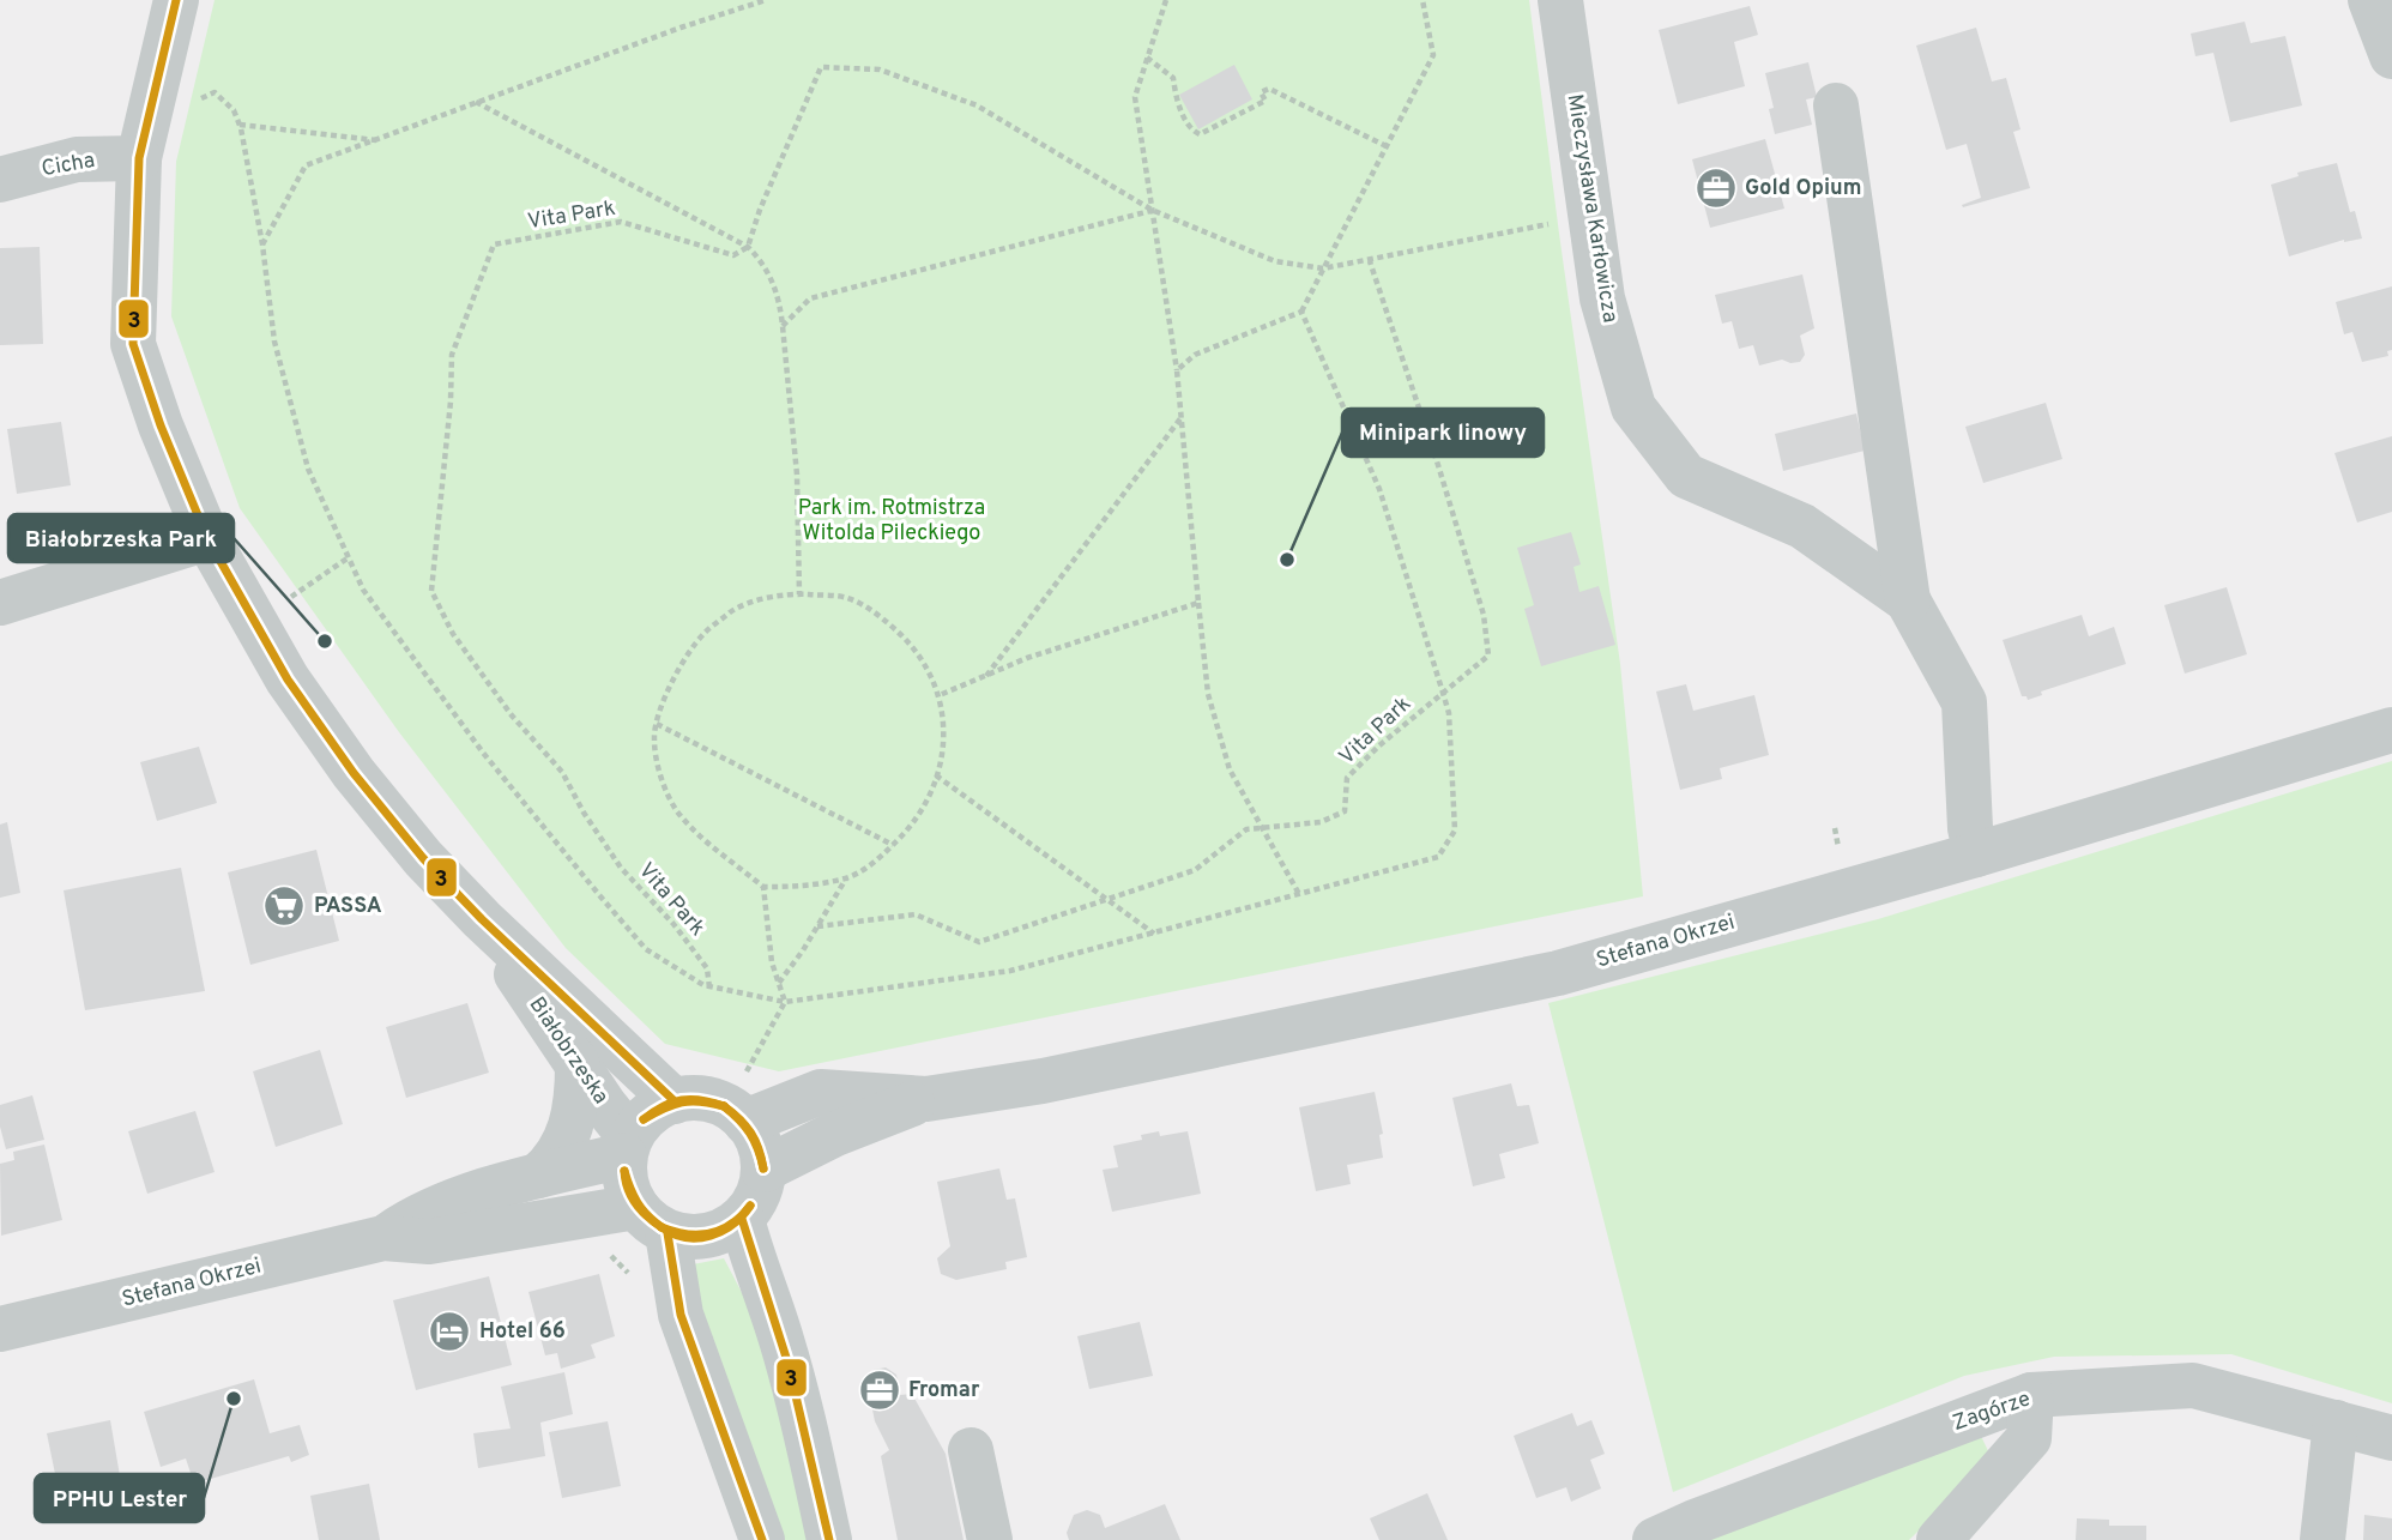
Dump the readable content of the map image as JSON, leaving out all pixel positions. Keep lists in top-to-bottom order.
{
  "streets": {
    "street": [
      "Cicha",
      "Mieczysława Karłowicza",
      "Stefana Okrzei",
      "Białobrzeska",
      "Zagórze"
    ],
    "path": ["Vita Park"]
  },
  "crossings": [
    ["Cicha", "Białobrzeska"],
    ["Mieczysława Karłowicza", "Stefana Okrzei"],
    ["Stefana Okrzei", "Białobrzeska"]
  ],
  "parks": ["Park im. Rotmistrza Witolda Pileckiego"],
  "places": {
    "office": ["Gold Opium", "Fromar"],
    "other": ["Minipark linowy", "Białobrzeska Park", "PPHU Lester"],
    "supermarket": ["PASSA"],
    "hotel": ["Hotel 66"]
  },
  "lines": ["transit line 3"]
}
